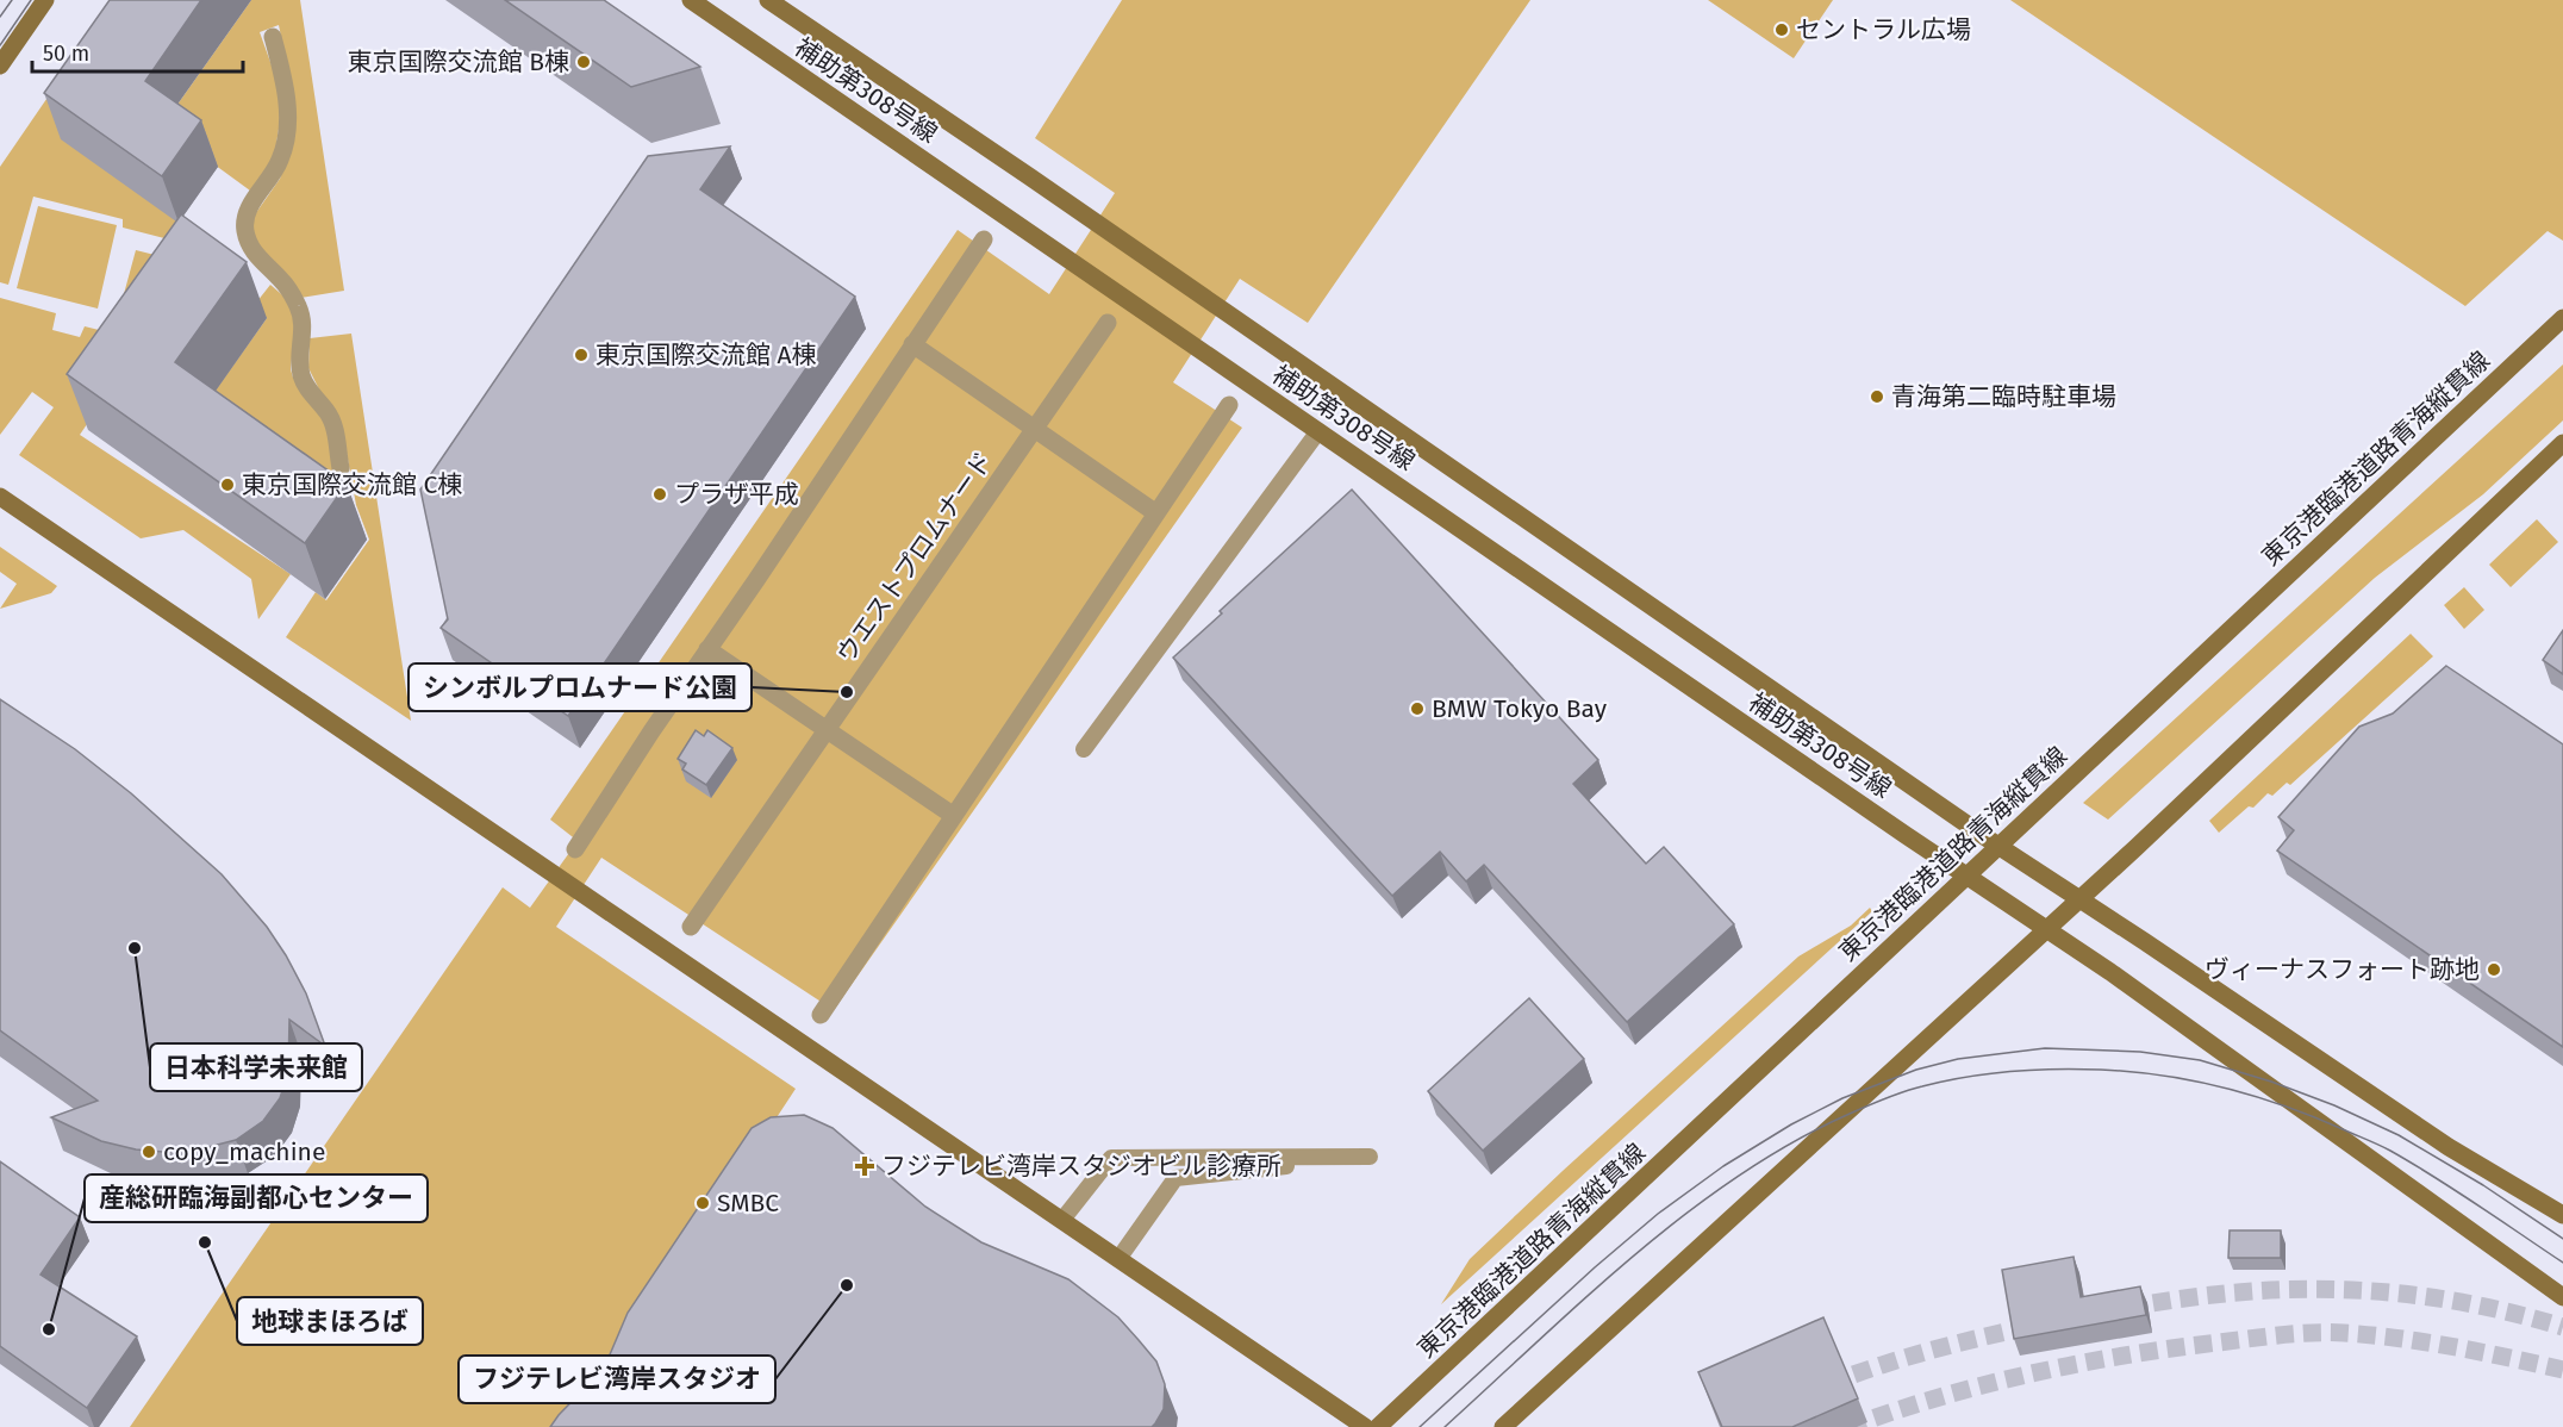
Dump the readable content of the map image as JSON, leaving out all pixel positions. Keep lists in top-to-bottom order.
{
  "streets": {
    "street": ["補助第308号線", "東京港臨港道路青海縦貫線", "ウエストプロムナード"]
  },
  "crossings": [
    ["補助第308号線", "東京港臨港道路青海縦貫線"]
  ],
  "places": {
    "other": [
      "セントラル広場",
      "東京国際交流館 B棟",
      "東京国際交流館 A棟",
      "青海第二臨時駐車場",
      "東京国際交流館 C棟",
      "プラザ平成",
      "シンボルプロムナード公園",
      "BMW Tokyo Bay",
      "日本科学未来館",
      "ヴィーナスフォート跡地",
      "copy_machine",
      "SMBC",
      "地球まほろば",
      "フジテレビ湾岸スタジオ",
      "産総研臨海副都心センター"
    ],
    "health": ["フジテレビ湾岸スタジオビル診療所"]
  },
  "scale_bar": "50 m"
}
